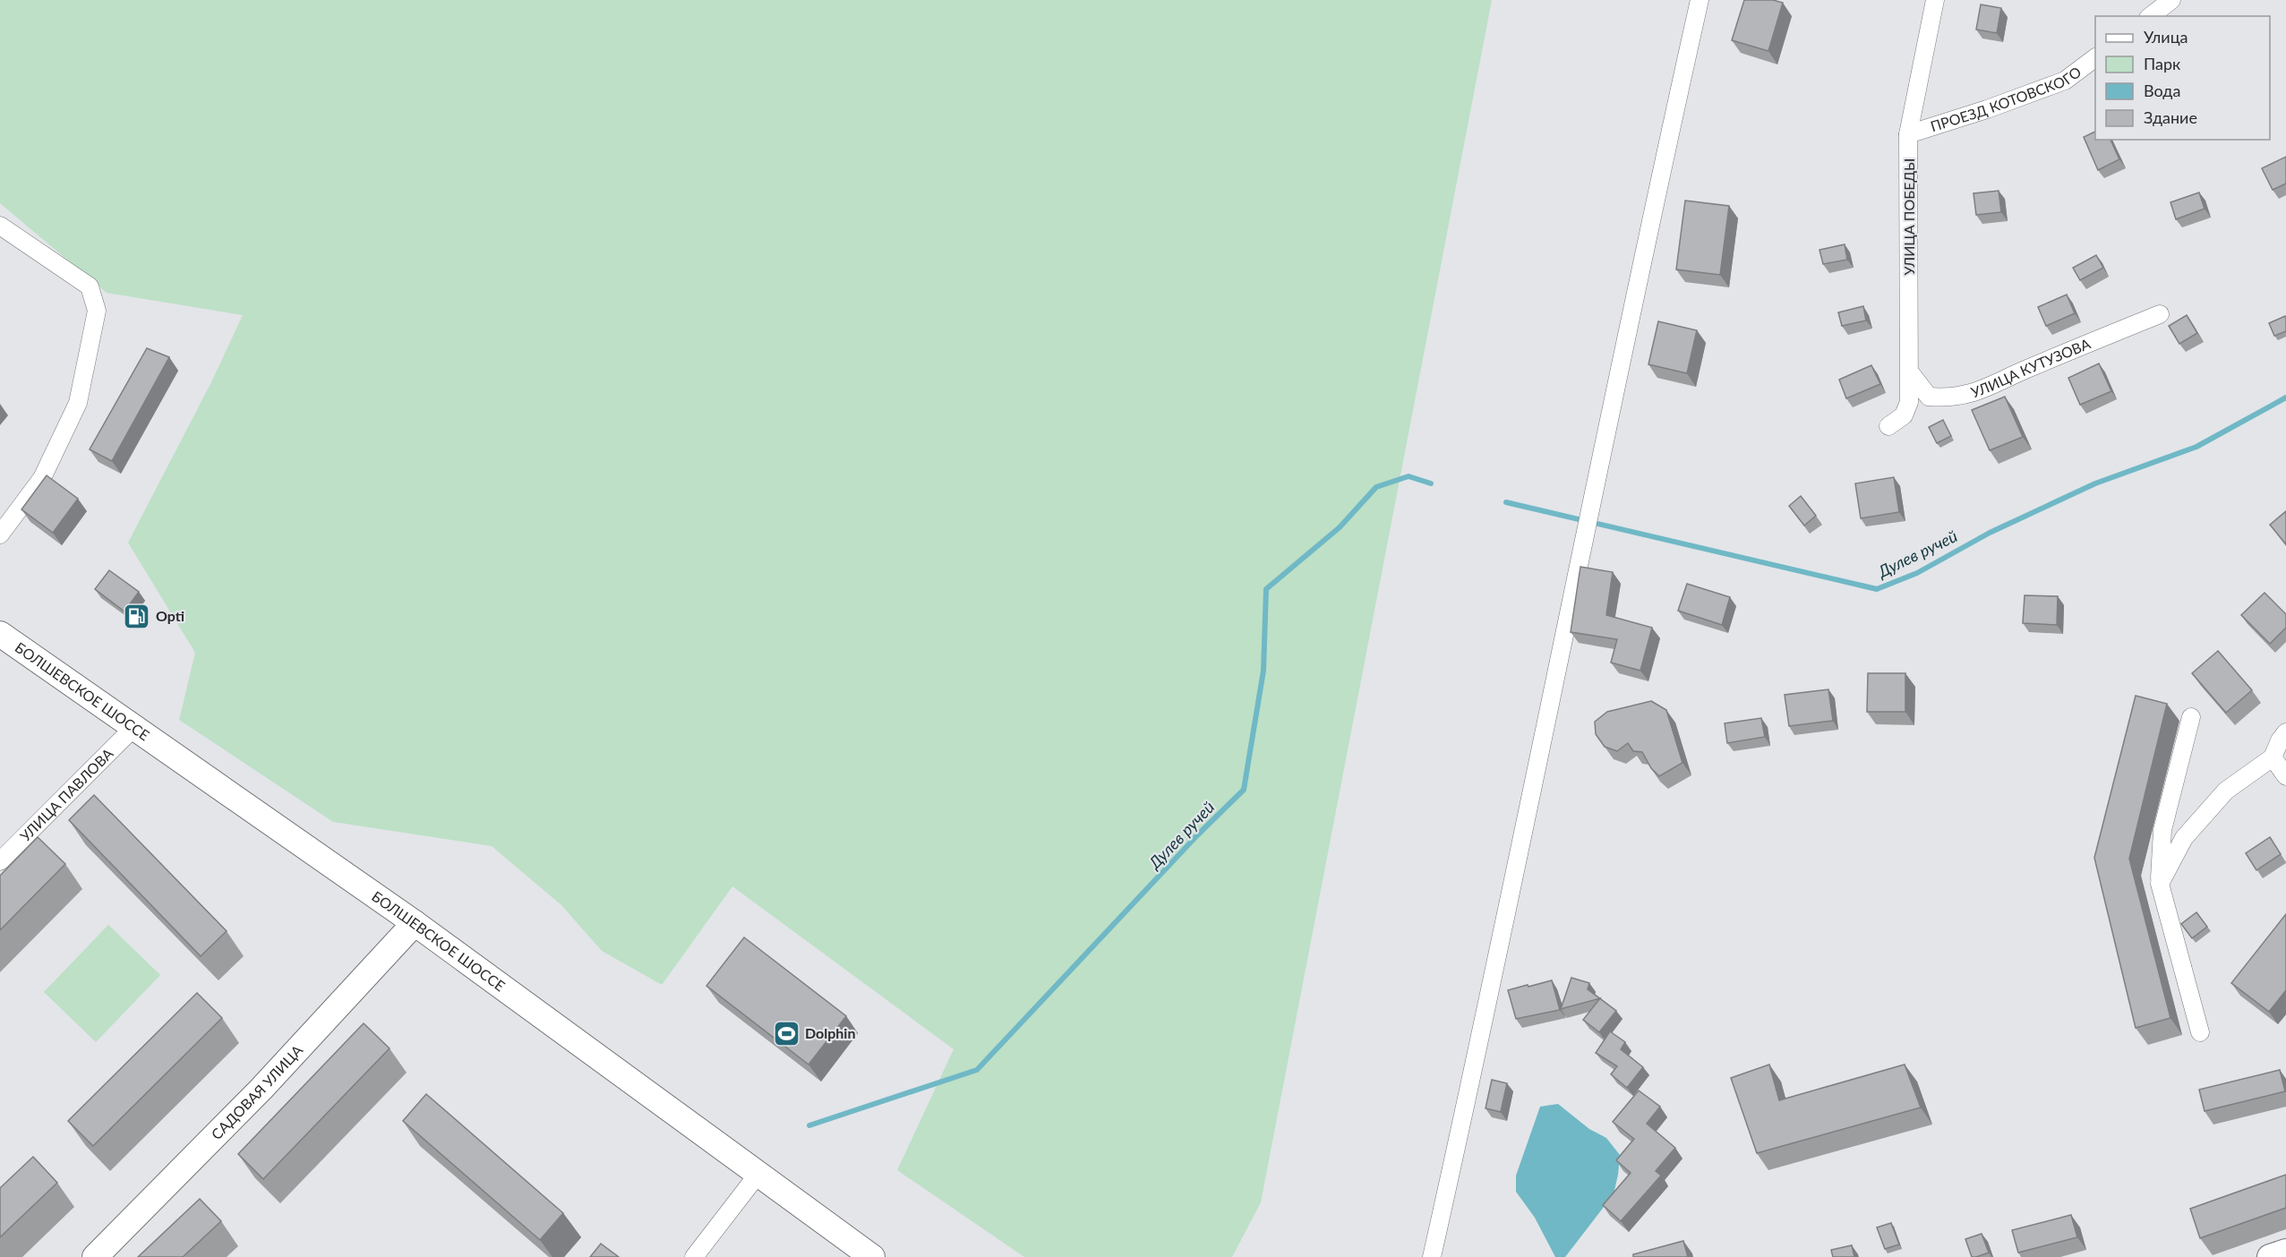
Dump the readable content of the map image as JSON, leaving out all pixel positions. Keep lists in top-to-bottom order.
{
  "streets": {
    "main road": ["БОЛШЕВСКОЕ ШОССЕ", "САДОВАЯ УЛИЦА"],
    "street": [
      "ПРОЕЗД КОТОВСКОГО",
      "УЛИЦА ПОБЕДЫ",
      "УЛИЦА КУТУЗОВА",
      "УЛИЦА ПАВЛОВА"
    ]
  },
  "crossings": [
    ["ПРОЕЗД КОТОВСКОГО", "УЛИЦА ПОБЕДЫ"],
    ["УЛИЦА ПОБЕДЫ", "УЛИЦА КУТУЗОВА"],
    ["БОЛШЕВСКОЕ ШОССЕ", "УЛИЦА ПАВЛОВА"],
    ["БОЛШЕВСКОЕ ШОССЕ", "САДОВАЯ УЛИЦА"]
  ],
  "water": ["Дулев ручей"],
  "places": {
    "fuel station": ["Opti"],
    "sports": ["Dolphin"]
  },
  "legend": [
    "Улица",
    "Парк",
    "Вода",
    "Здание"
  ]
}
